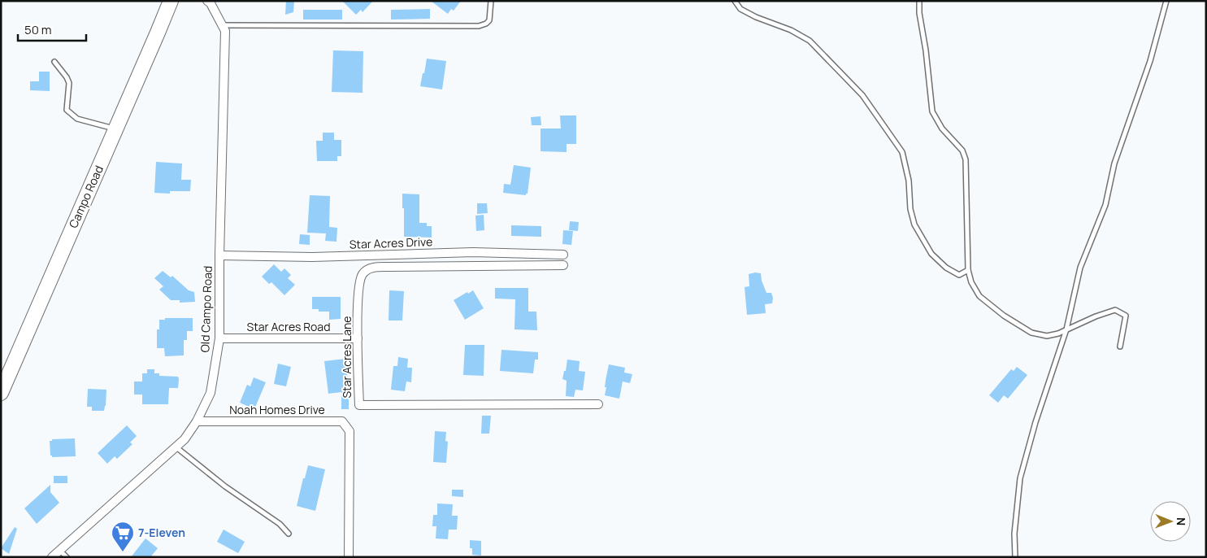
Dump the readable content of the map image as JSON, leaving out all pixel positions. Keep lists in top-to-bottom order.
{
  "streets": {
    "highway": ["Campo Road"],
    "street": [
      "Star Acres Drive",
      "Old Campo Road",
      "Star Acres Road",
      "Star Acres Lane",
      "Noah Homes Drive"
    ]
  },
  "crossings": [
    ["Star Acres Drive", "Old Campo Road"],
    ["Old Campo Road", "Star Acres Road"],
    ["Old Campo Road", "Noah Homes Drive"],
    ["Star Acres Road", "Star Acres Lane"]
  ],
  "places": {
    "supermarket": ["7-Eleven"]
  },
  "scale_bar": "50 m",
  "north": "right"
}
